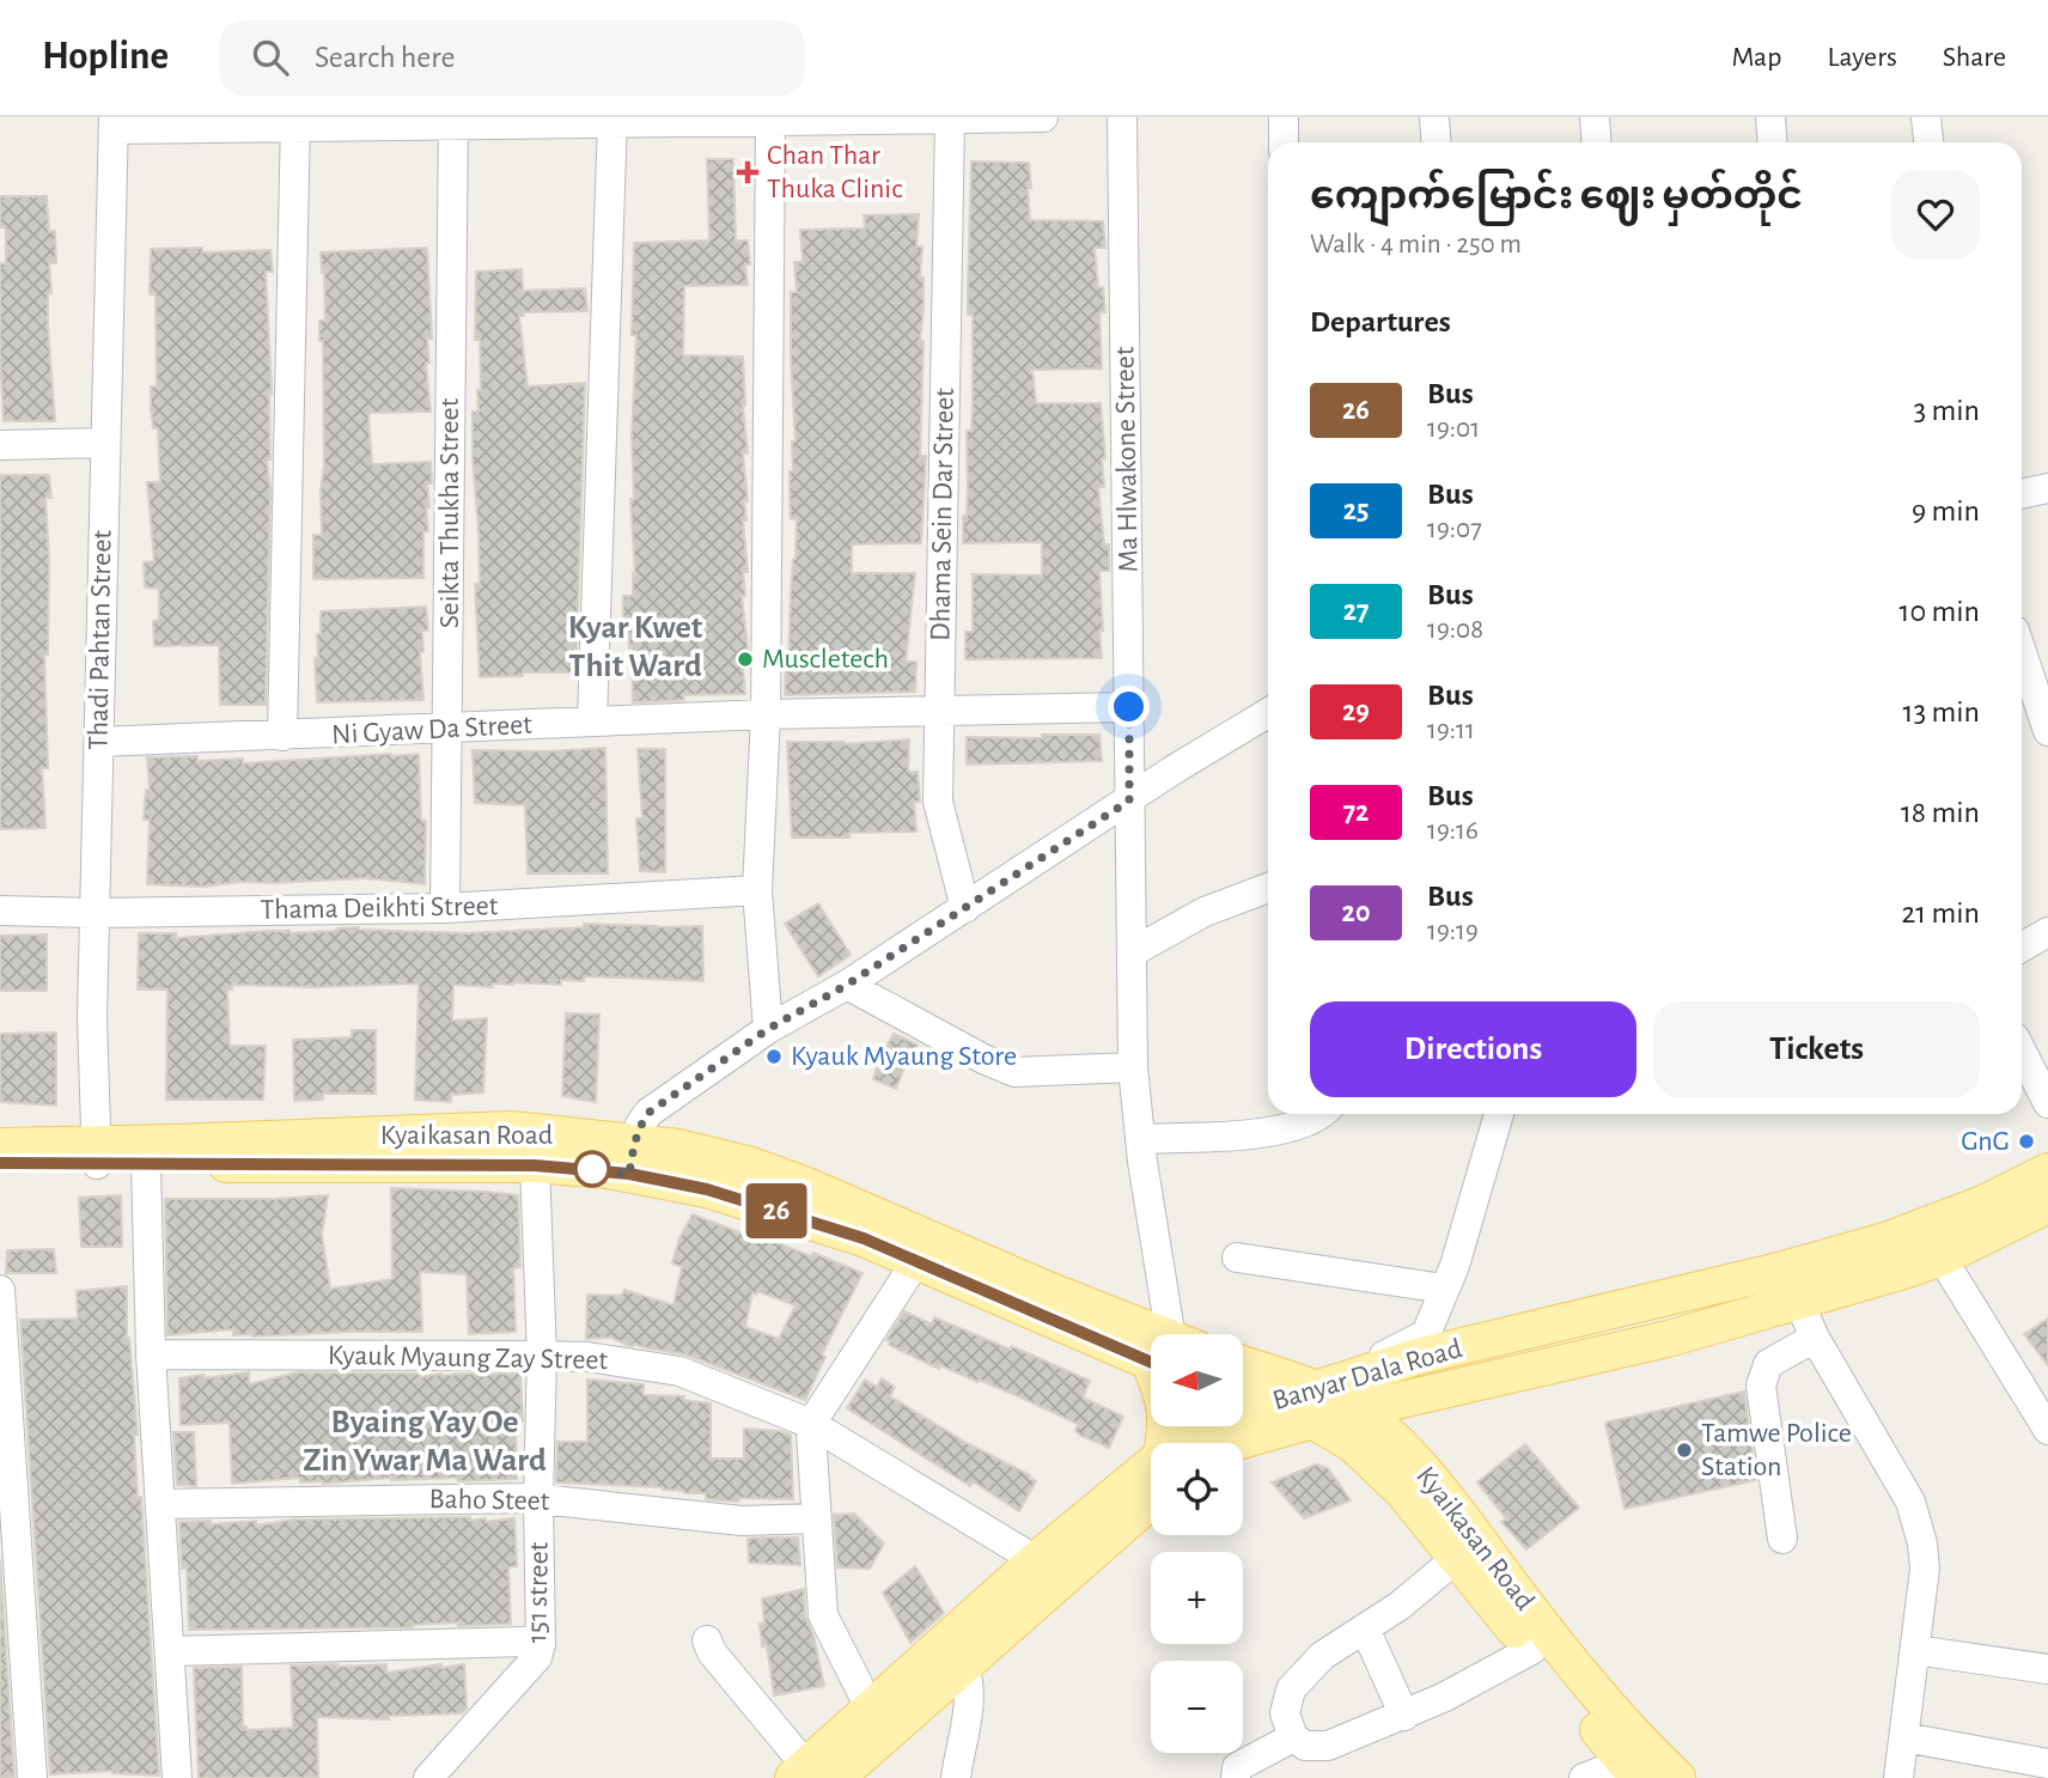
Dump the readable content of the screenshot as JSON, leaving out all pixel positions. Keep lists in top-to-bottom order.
{
  "streets": {
    "main road": ["Kyaikasan Road", "Banyar Dala Road"],
    "street": [
      "Ma Hlwakone Street",
      "Seikta Thukha Street",
      "Dhama Sein Dar Street",
      "Thadi Pahtan Street",
      "Ni Gyaw Da Street",
      "Thama Deikhti Street",
      "Kyauk Myaung Zay Street",
      "Baho Steet",
      "151 street"
    ]
  },
  "crossings": [
    ["Ma Hlwakone Street", "Ni Gyaw Da Street"],
    ["Seikta Thukha Street", "Ni Gyaw Da Street"],
    ["Seikta Thukha Street", "Thama Deikhti Street"],
    ["Dhama Sein Dar Street", "Ni Gyaw Da Street"],
    ["Thadi Pahtan Street", "Ni Gyaw Da Street"],
    ["Thadi Pahtan Street", "Thama Deikhti Street"],
    ["Thadi Pahtan Street", "Kyaikasan Road"],
    ["Kyaikasan Road", "Banyar Dala Road"],
    ["Kyaikasan Road", "151 street"],
    ["Kyauk Myaung Zay Street", "Banyar Dala Road"],
    ["Kyauk Myaung Zay Street", "151 street"],
    ["Baho Steet", "151 street"]
  ],
  "districts": ["Kyar Kwet Thit Ward", "Byaing Yay Oe Zin Ywar Ma Ward"],
  "places": {
    "health": ["Chan Thar Thuka Clinic"],
    "other": [
      "Muscletech",
      "Kyauk Myaung Store",
      "GnG",
      "Tamwe Police Station"
    ]
  },
  "lines": ["bus line 26"],
  "north": "left",
  "page": {
    "header": "Hopline",
    "search": "Search here",
    "nav": ["Map", "Layers", "Share"],
    "on_map": "26",
    "heading": [
      ["ကျောက်မြောင်း ဈေး မှတ်တိုင်", "Walk · 4 min · 250 m"],
      "Departures"
    ],
    "list": [
      {
        "mark": "26",
        "name": "Bus",
        "note": "19:01",
        "value": "3 min"
      },
      {
        "mark": "25",
        "name": "Bus",
        "note": "19:07",
        "value": "9 min"
      },
      {
        "mark": "27",
        "name": "Bus",
        "note": "19:08",
        "value": "10 min"
      },
      {
        "mark": "29",
        "name": "Bus",
        "note": "19:11",
        "value": "13 min"
      },
      {
        "mark": "72",
        "name": "Bus",
        "note": "19:16",
        "value": "18 min"
      },
      {
        "mark": "20",
        "name": "Bus",
        "note": "19:19",
        "value": "21 min"
      }
    ],
    "buttons": ["Directions", "Tickets"],
    "map_buttons": ["+", "−"]
  }
}
